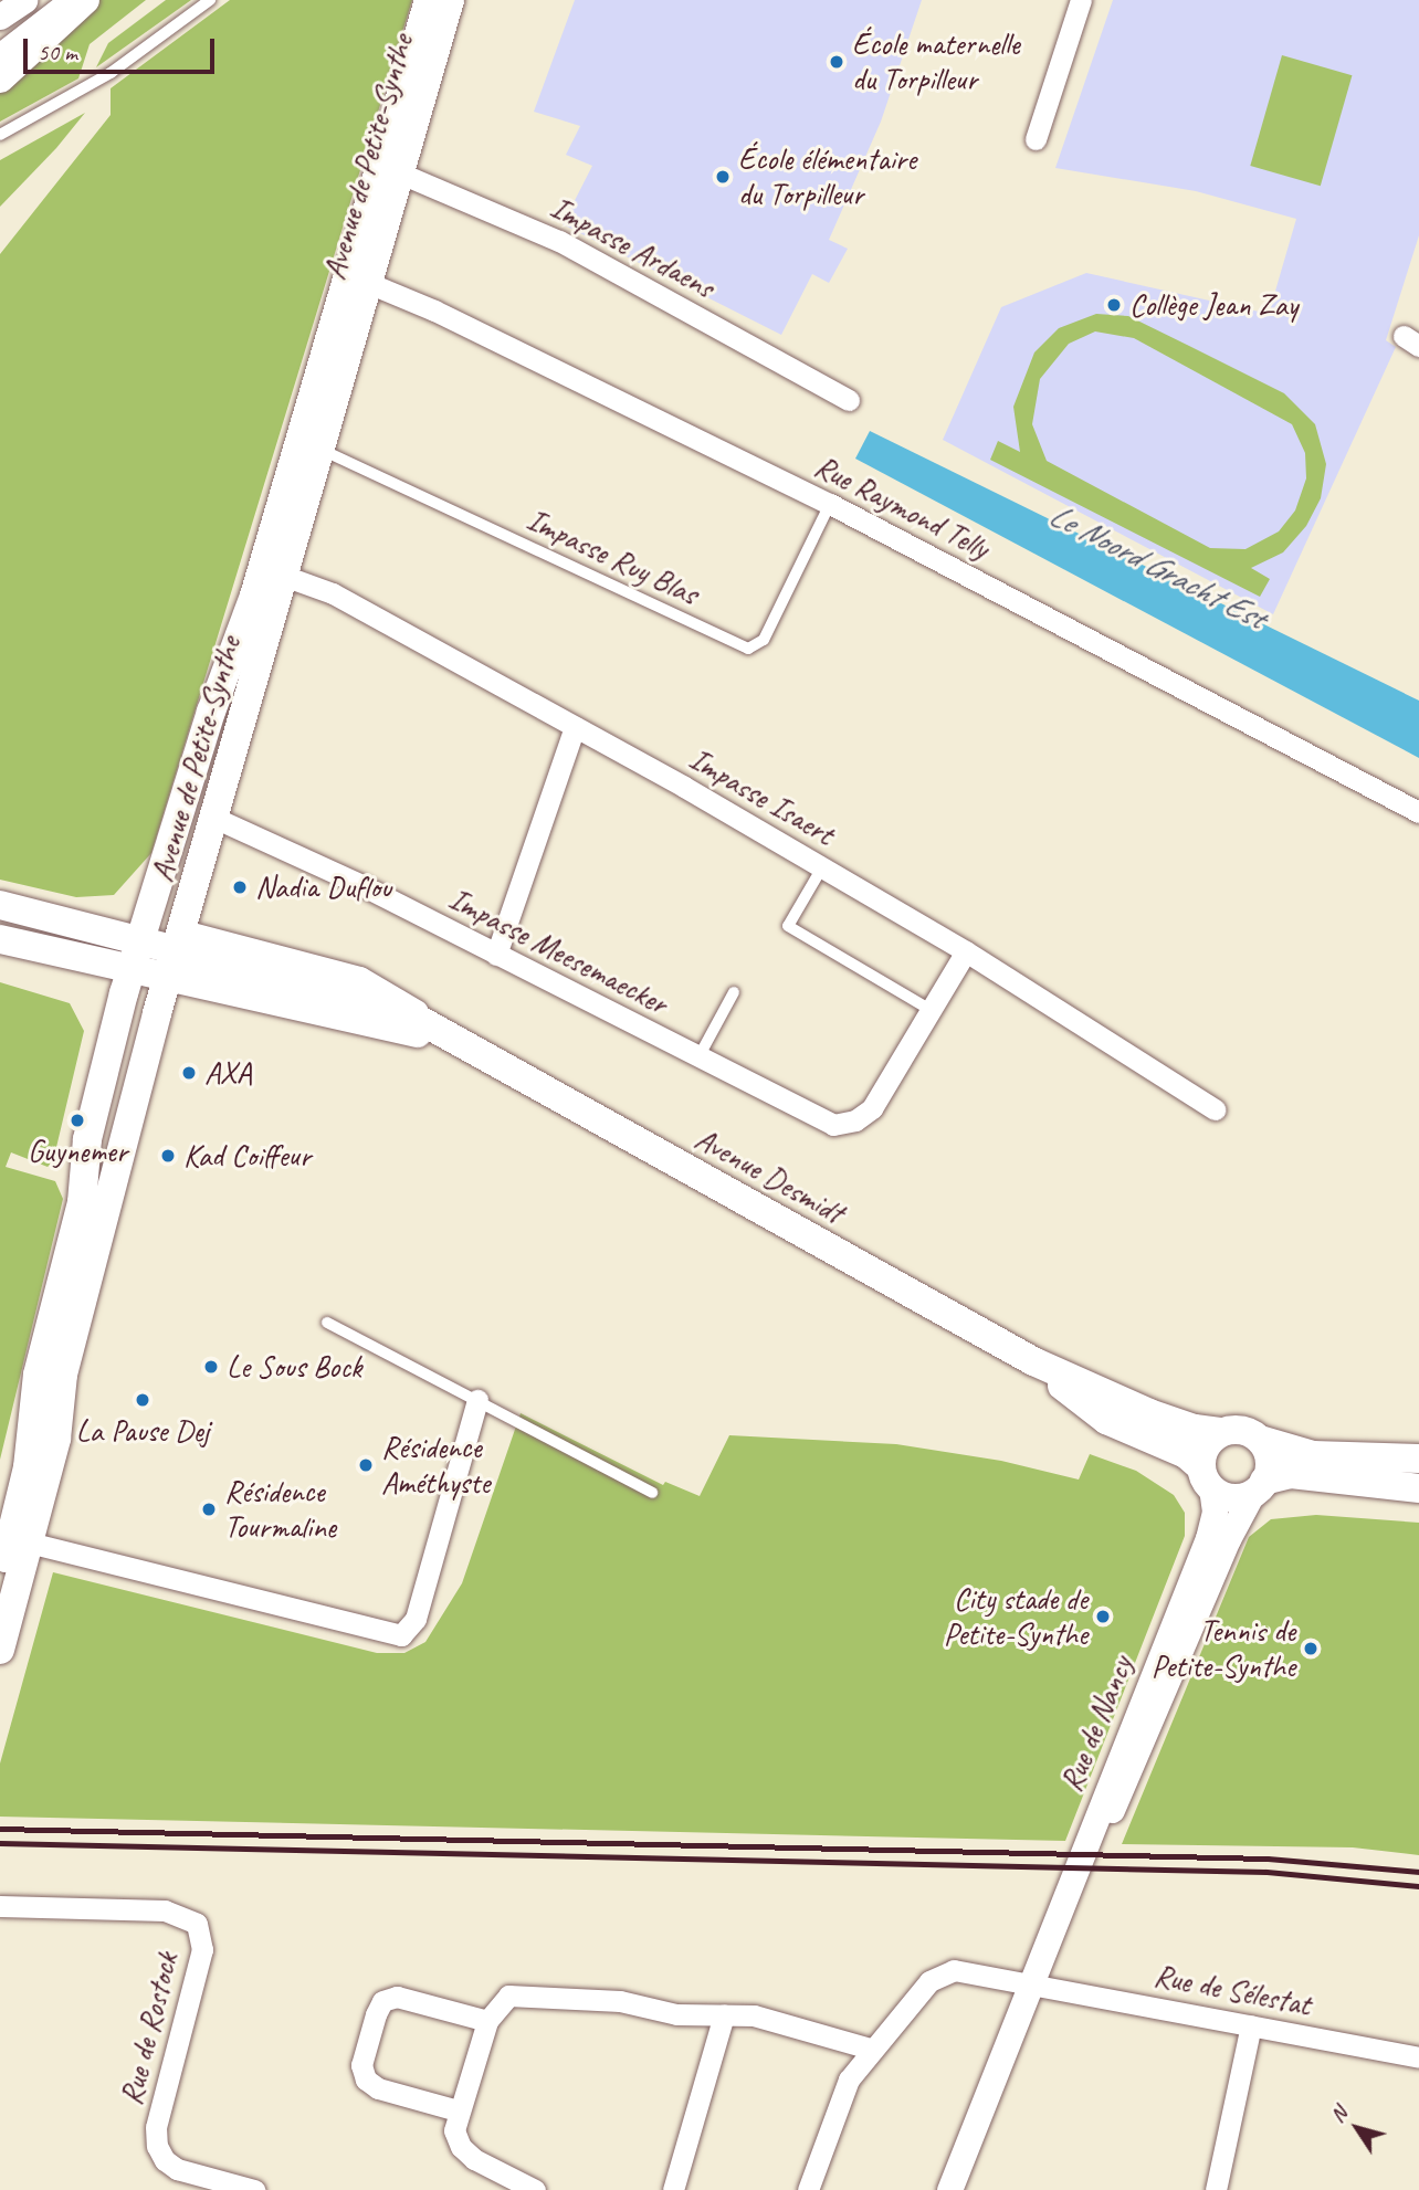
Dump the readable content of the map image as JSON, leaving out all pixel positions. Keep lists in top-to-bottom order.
{
  "streets": {
    "main road": ["Avenue de Petite-Synthe", "Avenue Desmidt"],
    "street": [
      "Impasse Ardaens",
      "Rue Raymond Telly",
      "Impasse Isaert",
      "Impasse Meesemaecker",
      "Rue de Nancy",
      "Rue de Sélestat",
      "Rue de Rostock"
    ],
    "lane": ["Impasse Ruy Blas"]
  },
  "crossings": [
    ["Avenue de Petite-Synthe", "Impasse Ardaens"],
    ["Avenue de Petite-Synthe", "Rue Raymond Telly"],
    ["Avenue de Petite-Synthe", "Impasse Ruy Blas"],
    ["Avenue de Petite-Synthe", "Impasse Isaert"],
    ["Avenue de Petite-Synthe", "Impasse Meesemaecker"],
    ["Avenue de Petite-Synthe", "Avenue Desmidt"],
    ["Rue Raymond Telly", "Impasse Ruy Blas"],
    ["Avenue Desmidt", "Rue de Nancy"],
    ["Rue de Nancy", "Rue de Sélestat"]
  ],
  "water": ["Le Noord Gracht Est"],
  "places": [
    "École maternelle du Torpilleur",
    "École élémentaire du Torpilleur",
    "Collège Jean Zay",
    "Nadia Duflou",
    "AXA",
    "Guynemer",
    "Kad Coiffeur",
    "Le Sous Bock",
    "La Pause Dej",
    "Résidence Améthyste",
    "Résidence Tourmaline",
    "City stade de Petite-Synthe",
    "Tennis de Petite-Synthe"
  ],
  "scale_bar": "50 m",
  "north": "top left"
}
